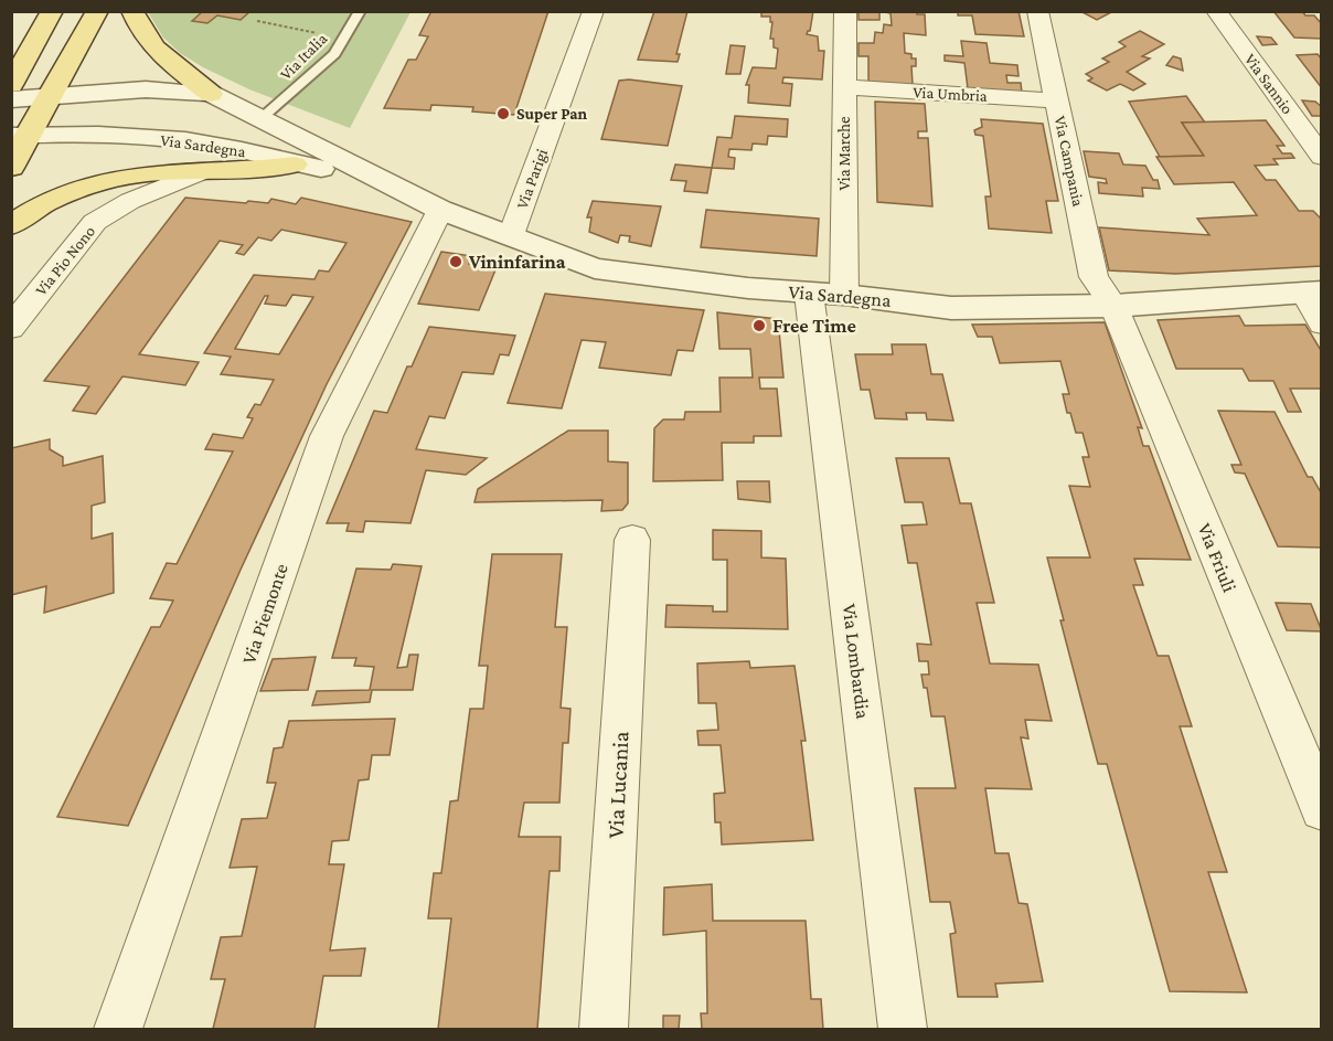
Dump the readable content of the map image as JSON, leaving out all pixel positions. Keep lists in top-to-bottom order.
{
  "streets": {
    "street": [
      "Via Sannio",
      "Via Umbria",
      "Via Sardegna",
      "Via Marche",
      "Via Campania",
      "Via Parigi",
      "Via Pio Nono",
      "Via Friuli",
      "Via Piemonte",
      "Via Lombardia",
      "Via Lucania"
    ],
    "lane": ["Via Italia"]
  },
  "crossings": [
    ["Via Italia", "Via Sardegna"],
    ["Via Umbria", "Via Marche"],
    ["Via Umbria", "Via Campania"],
    ["Via Sardegna", "Via Marche"],
    ["Via Sardegna", "Via Campania"],
    ["Via Sardegna", "Via Parigi"],
    ["Via Sardegna", "Via Friuli"],
    ["Via Sardegna", "Via Piemonte"],
    ["Via Sardegna", "Via Lombardia"],
    ["Via Marche", "Via Lombardia"],
    ["Via Campania", "Via Friuli"]
  ],
  "places": ["Super Pan", "Vininfarina", "Free Time"]
}
